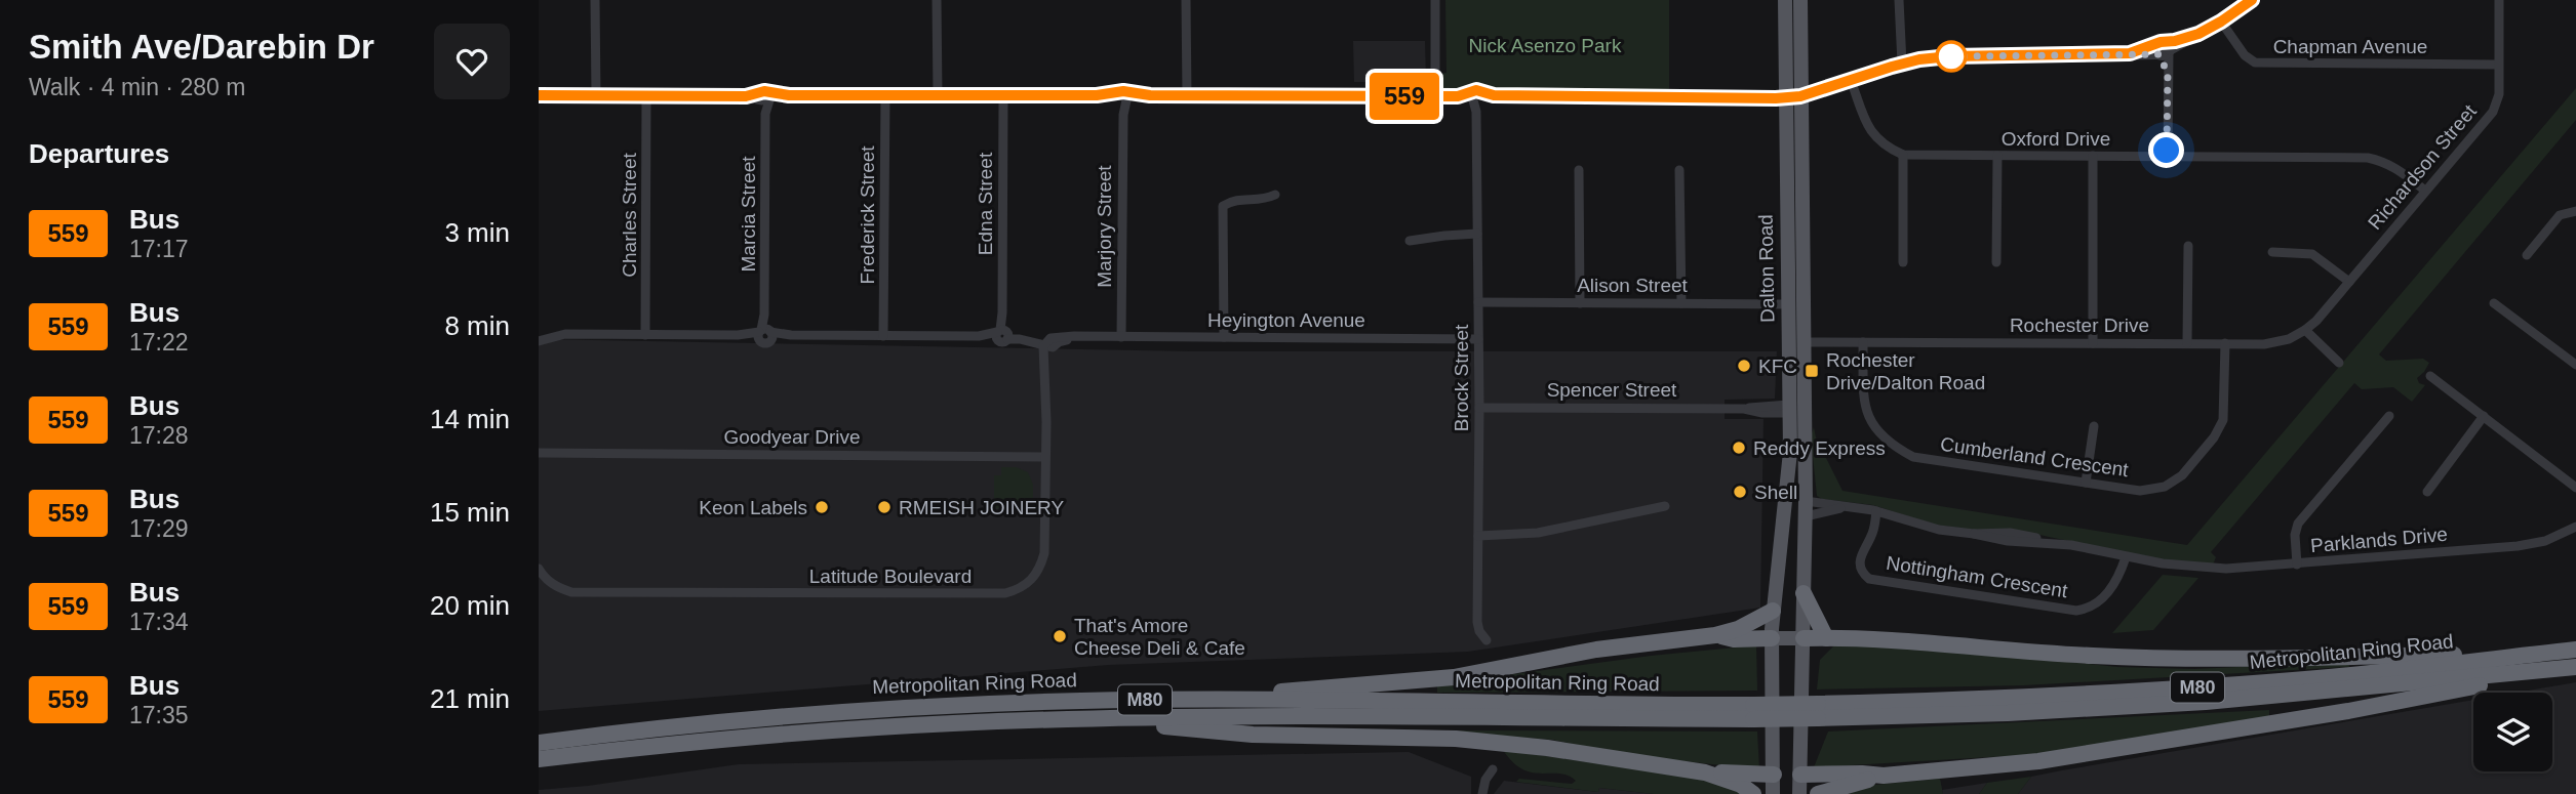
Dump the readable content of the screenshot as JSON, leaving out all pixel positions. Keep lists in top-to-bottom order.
{
  "streets": {
    "highway": ["Metropolitan Ring Road", "M80"],
    "main road": ["Dalton Road", "Spencer Street"],
    "street": [
      "Chapman Avenue",
      "Oxford Drive",
      "Richardson Street",
      "Edna Street",
      "Marcia Street",
      "Charles Street",
      "Frederick Street",
      "Marjory Street",
      "Alison Street",
      "Heyington Avenue",
      "Rochester Drive",
      "Brock Street",
      "Goodyear Drive",
      "Cumberland Crescent",
      "Parklands Drive",
      "Latitude Boulevard",
      "Nottingham Crescent"
    ]
  },
  "crossings": [
    ["Chapman Avenue", "Richardson Street"],
    ["Oxford Drive", "Richardson Street"],
    ["Richardson Street", "Rochester Drive"],
    ["Edna Street", "Heyington Avenue"],
    ["Marcia Street", "Heyington Avenue"],
    ["Charles Street", "Heyington Avenue"],
    ["Frederick Street", "Heyington Avenue"],
    ["Marjory Street", "Heyington Avenue"],
    ["Dalton Road", "Alison Street"],
    ["Dalton Road", "Rochester Drive"],
    ["Dalton Road", "Spencer Street"],
    ["Dalton Road", "Parklands Drive"],
    ["Alison Street", "Brock Street"],
    ["Heyington Avenue", "Brock Street"],
    ["Heyington Avenue", "Latitude Boulevard"],
    ["Rochester Drive", "Cumberland Crescent"],
    ["Brock Street", "Spencer Street"],
    ["Goodyear Drive", "Latitude Boulevard"],
    ["Parklands Drive", "Nottingham Crescent"]
  ],
  "parks": ["Nick Asenzo Park"],
  "places": {
    "other": [
      "KFC",
      "Reddy Express",
      "Shell",
      "Keon Labels",
      "RMEISH JOINERY",
      "That's Amore Cheese Deli & Cafe"
    ],
    "transit": ["Rochester Drive/Dalton Road"]
  },
  "lines": ["bus line 559"],
  "page": {
    "heading": [
      ["Smith Ave/Darebin Dr", "Walk · 4 min · 280 m"],
      "Departures"
    ],
    "on_map": "559",
    "list": [
      {
        "mark": "559",
        "name": "Bus",
        "note": "17:17",
        "value": "3 min"
      },
      {
        "mark": "559",
        "name": "Bus",
        "note": "17:22",
        "value": "8 min"
      },
      {
        "mark": "559",
        "name": "Bus",
        "note": "17:28",
        "value": "14 min"
      },
      {
        "mark": "559",
        "name": "Bus",
        "note": "17:29",
        "value": "15 min"
      },
      {
        "mark": "559",
        "name": "Bus",
        "note": "17:34",
        "value": "20 min"
      },
      {
        "mark": "559",
        "name": "Bus",
        "note": "17:35",
        "value": "21 min"
      }
    ]
  }
}
